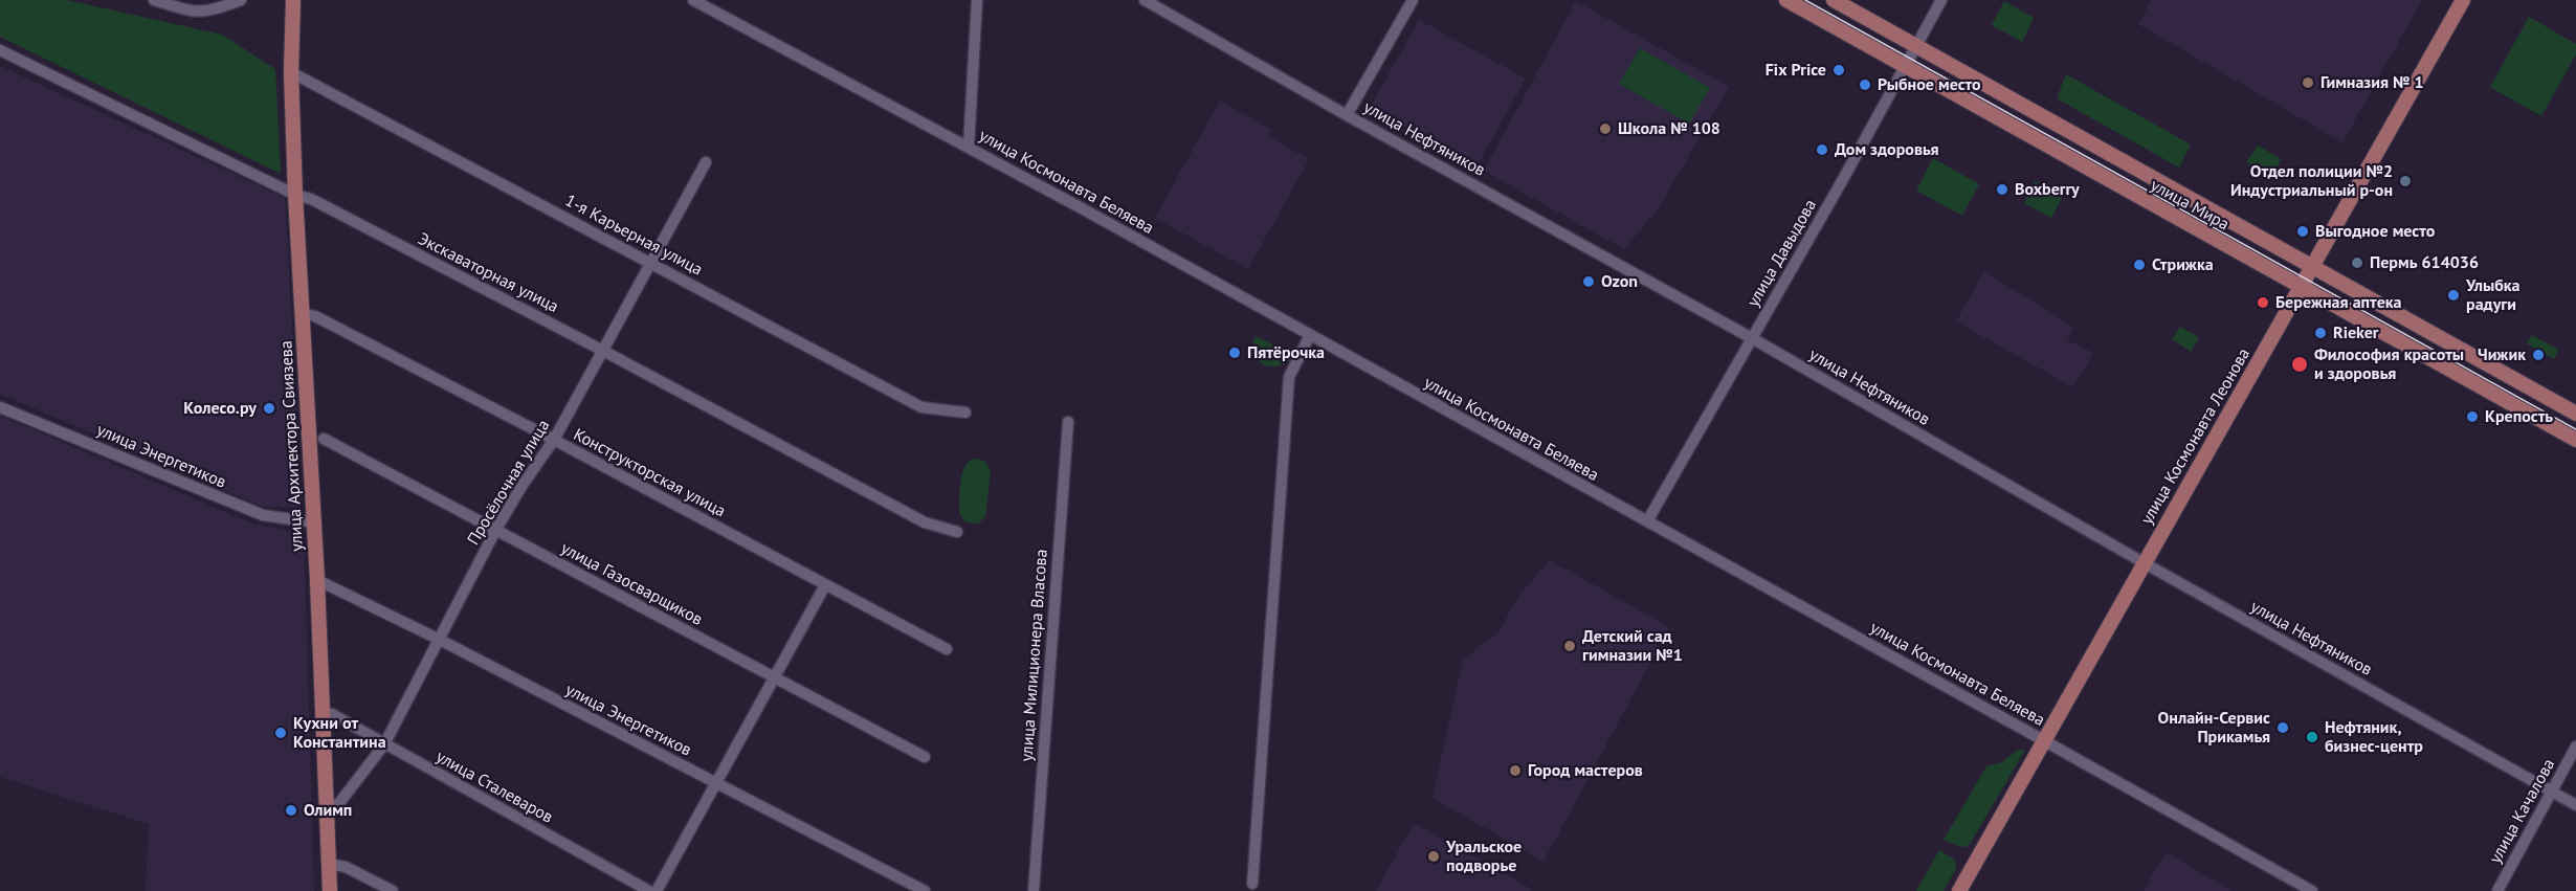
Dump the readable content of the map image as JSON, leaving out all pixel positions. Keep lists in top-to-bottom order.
{
  "streets": {
    "main road": ["улица Мира", "улица Космонавта Леонова", "улица Архитектора Свиязева"],
    "street": [
      "улица Нефтяников",
      "улица Космонавта Беляева",
      "1-я Карьерная улица",
      "улица Давыдова",
      "Экскаваторная улица",
      "улица Энергетиков",
      "Конструкторская улица",
      "Просёлочная улица",
      "улица Газосварщиков",
      "улица Милиционера Власова",
      "улица Сталеваров",
      "улица Качалова"
    ]
  },
  "crossings": [
    ["улица Нефтяников", "улица Давыдова"],
    ["улица Нефтяников", "улица Космонавта Леонова"],
    ["улица Нефтяников", "улица Качалова"],
    ["улица Космонавта Беляева", "улица Давыдова"],
    ["улица Космонавта Беляева", "улица Космонавта Леонова"],
    ["улица Мира", "улица Давыдова"],
    ["улица Мира", "улица Космонавта Леонова"],
    ["1-я Карьерная улица", "улица Архитектора Свиязева"],
    ["1-я Карьерная улица", "Просёлочная улица"],
    ["Экскаваторная улица", "улица Архитектора Свиязева"],
    ["Экскаваторная улица", "Просёлочная улица"],
    ["улица Архитектора Свиязева", "улица Энергетиков"],
    ["улица Архитектора Свиязева", "Конструкторская улица"],
    ["улица Архитектора Свиязева", "Просёлочная улица"],
    ["улица Архитектора Свиязева", "улица Сталеваров"],
    ["улица Энергетиков", "Просёлочная улица"],
    ["Конструкторская улица", "Просёлочная улица"],
    ["Просёлочная улица", "улица Газосварщиков"],
    ["Просёлочная улица", "улица Сталеваров"]
  ],
  "places": [
    "Fix Price",
    "Гимназия № 1",
    "Рыбное место",
    "Школа № 108",
    "Дом здоровья",
    "Отдел полиции №2 Индустриальный р-он",
    "Boxberry",
    "Выгодное место",
    "Пермь 614036",
    "Стрижка",
    "Ozon",
    "Улыбка радуги",
    "Бережная аптека",
    "Rieker",
    "Пятёрочка",
    "Чижик",
    "Философия красоты и здоровья",
    "Колесо.ру",
    "Крепость",
    "Детский сад гимназии №1",
    "Онлайн-Сервис Прикамья",
    "Кухни от Константина",
    "Нефтяник, бизнес-центр",
    "Город мастеров",
    "Олимп",
    "Уральское подворье"
  ]
}
